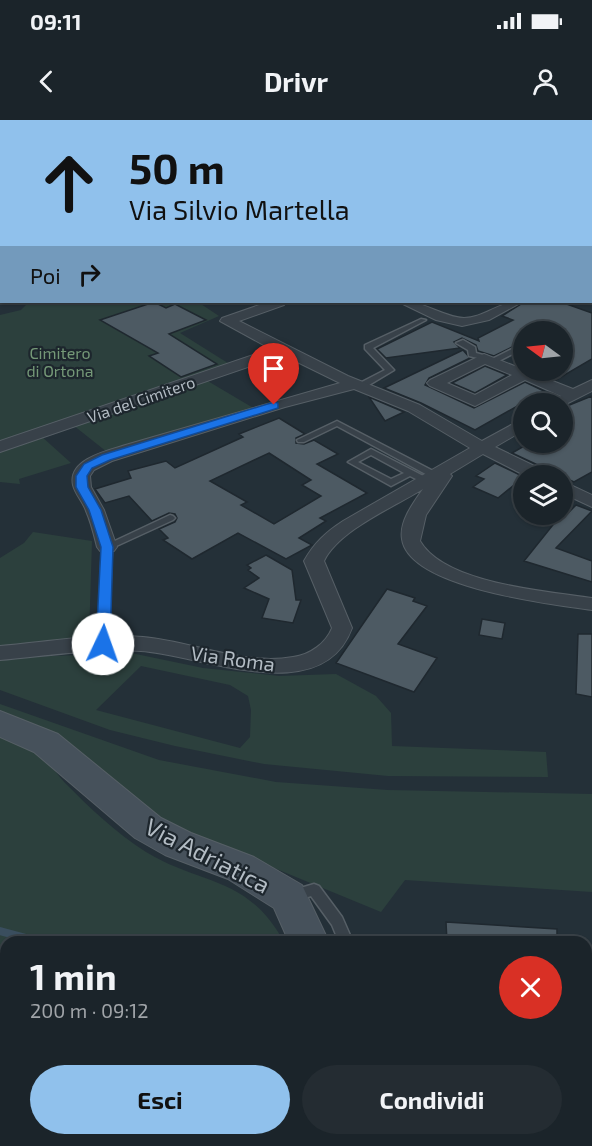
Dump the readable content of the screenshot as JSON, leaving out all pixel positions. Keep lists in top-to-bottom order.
{
  "streets": {
    "main road": ["Via Adriatica"],
    "street": ["Via del Cimitero", "Via Roma"]
  },
  "parks": ["Cimitero di Ortona"],
  "north": "left",
  "page": {
    "status": "09:11",
    "header": "Drivr",
    "turn": ["50 m", "Via Silvio Martella"],
    "then": "Poi",
    "heading": ["1 min", "200 m · 09:12"],
    "buttons": ["Esci", "Condividi"]
  }
}
